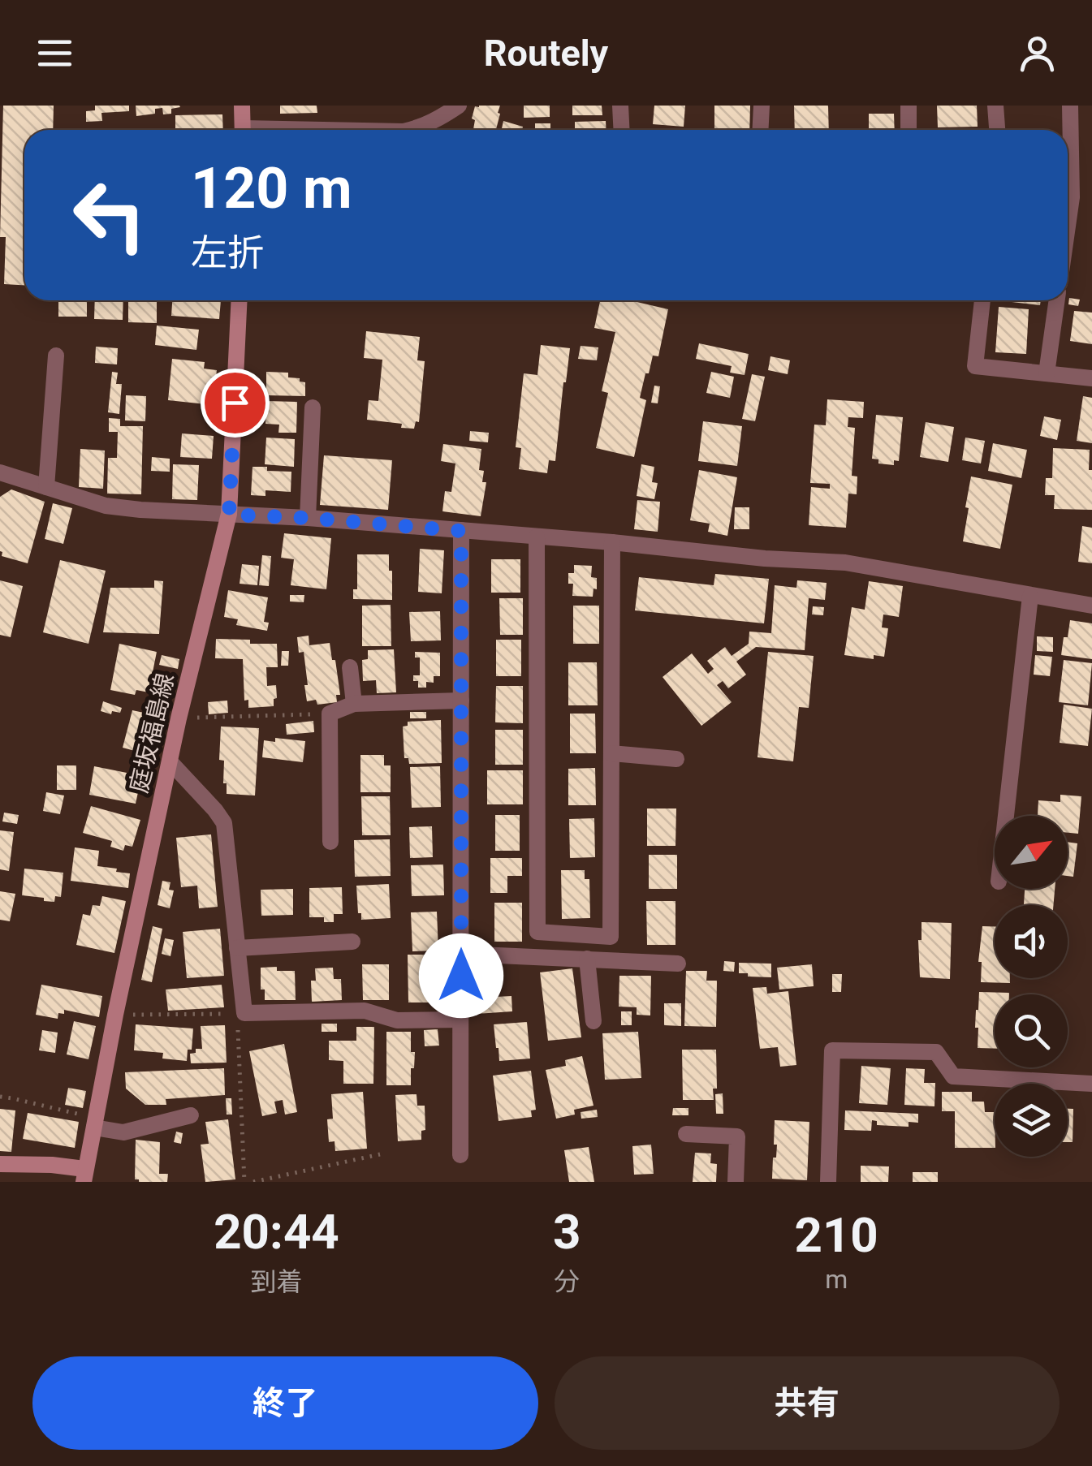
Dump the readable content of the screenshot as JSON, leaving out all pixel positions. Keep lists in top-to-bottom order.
{
  "streets": {
    "main road": ["庭坂福島線"]
  },
  "north": "top right",
  "page": {
    "header": "Routely",
    "turn": ["120 m", "左折"],
    "eta": [
      "20:44",
      "到着",
      "3",
      "分",
      "210",
      "m"
    ],
    "buttons": ["終了", "共有"]
  }
}
